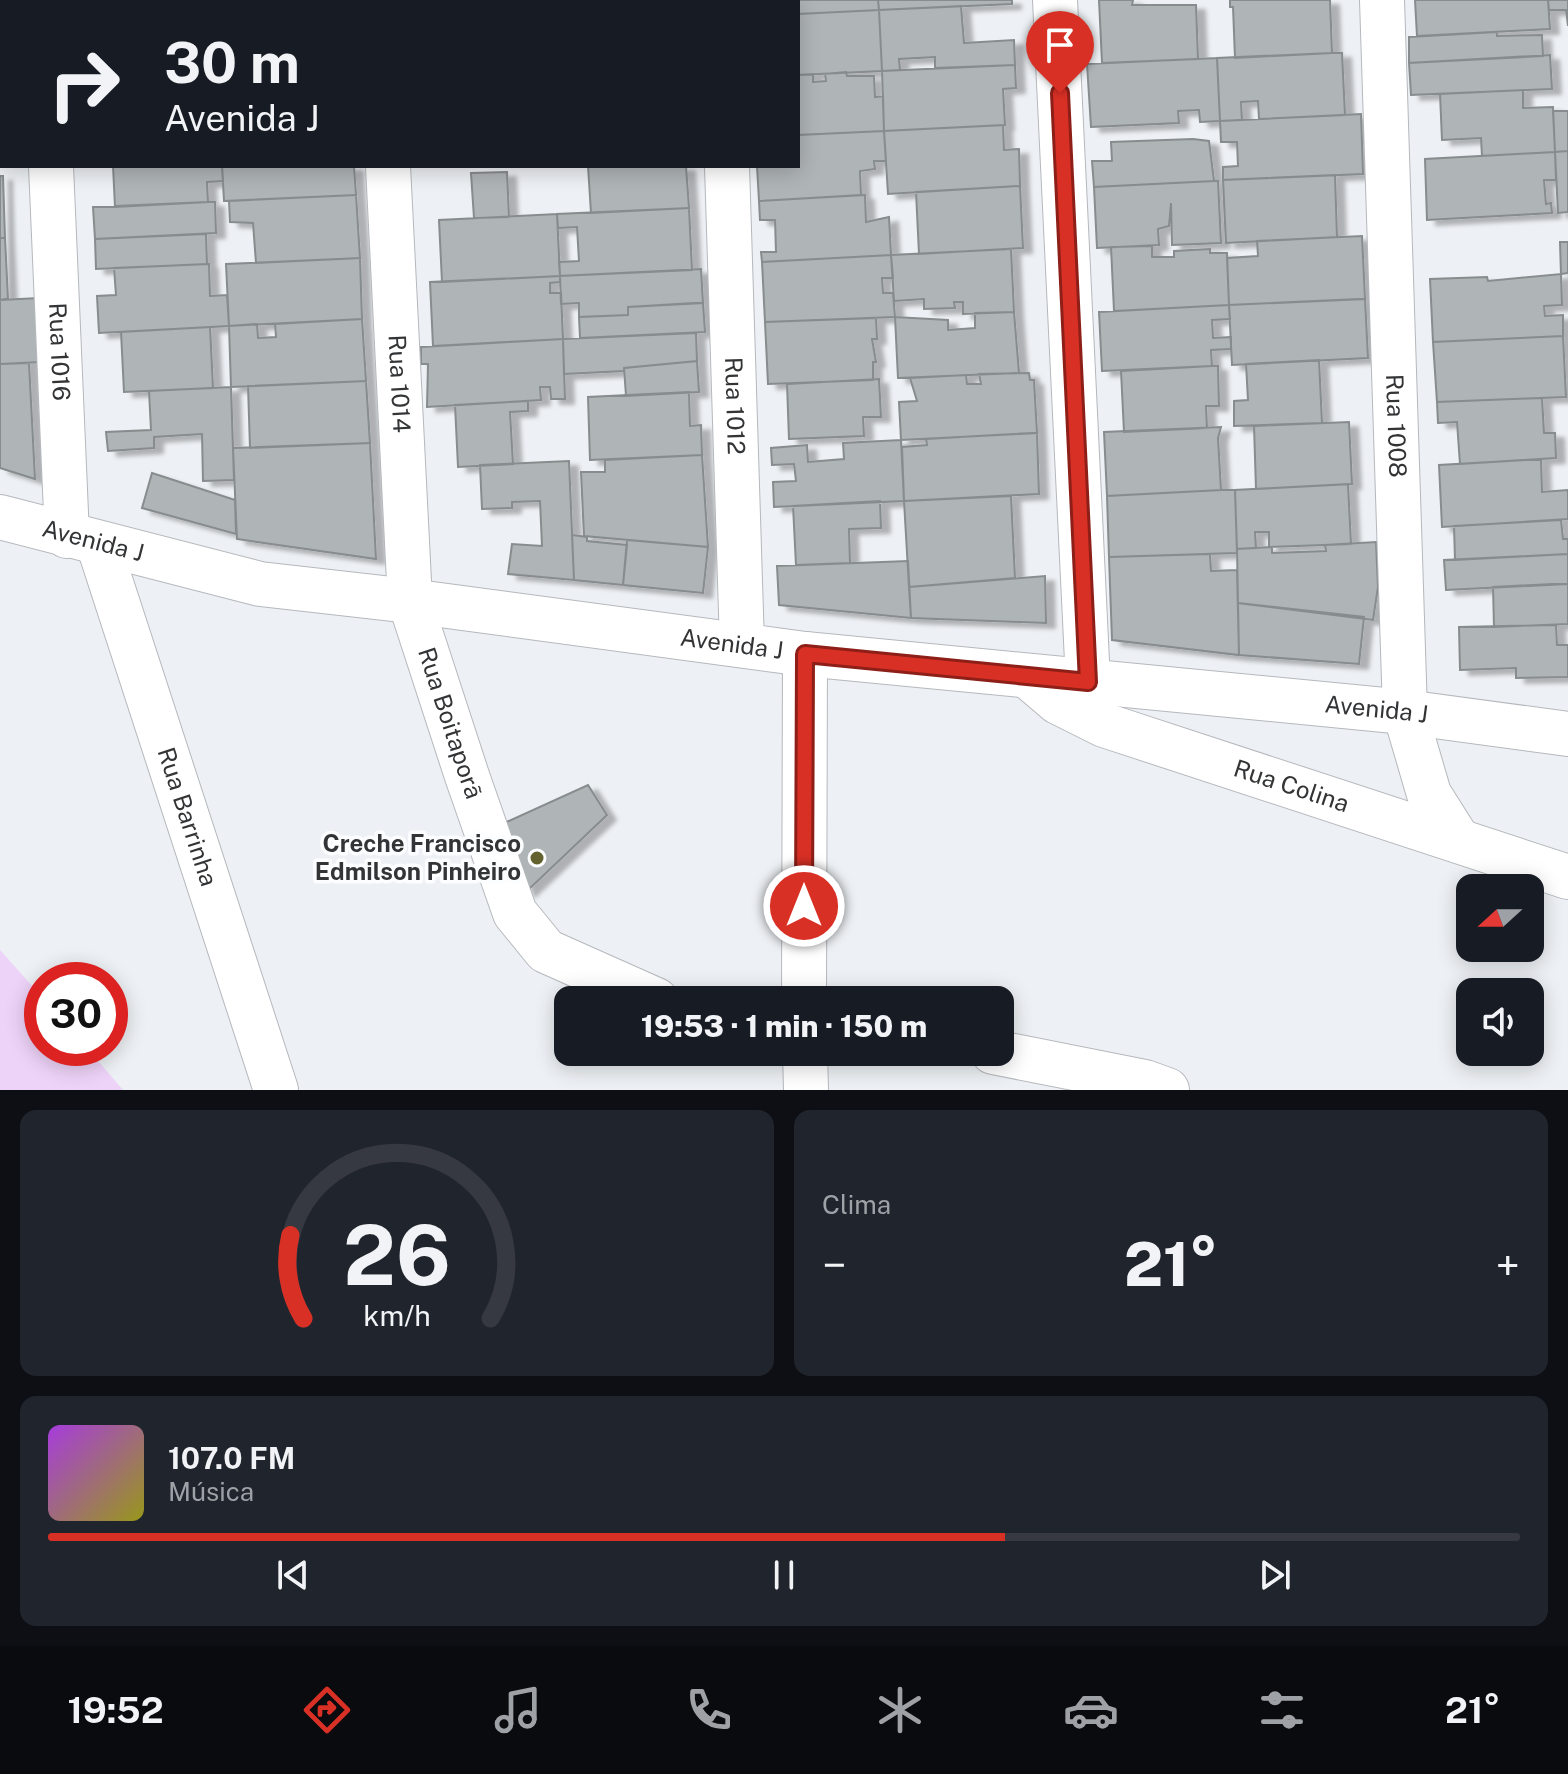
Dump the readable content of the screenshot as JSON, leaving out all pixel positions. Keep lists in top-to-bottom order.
{
  "streets": {
    "street": [
      "Rua 1016",
      "Rua 1014",
      "Rua 1012",
      "Rua 1008",
      "Avenida J",
      "Rua Boitaporã",
      "Rua Colina",
      "Rua Barrinha"
    ]
  },
  "crossings": [
    ["Rua 1016", "Avenida J"],
    ["Rua 1016", "Rua Barrinha"],
    ["Rua 1014", "Avenida J"],
    ["Rua 1014", "Rua Boitaporã"],
    ["Rua 1012", "Avenida J"],
    ["Rua 1008", "Avenida J"],
    ["Rua 1008", "Rua Colina"],
    ["Avenida J", "Rua Boitaporã"],
    ["Avenida J", "Rua Colina"],
    ["Avenida J", "Rua Barrinha"]
  ],
  "places": ["Creche Francisco Edmilson Pinheiro"],
  "north": "left",
  "page": {
    "turn": ["30 m", "Avenida J"],
    "limit": "30",
    "trip": "19:53 · 1 min · 150 m",
    "tile": "Clima",
    "heat": ["−", "21°", "+"],
    "song": ["107.0 FM", "Música"],
    "tabs": ["19:52", "21°"],
    "gauge": ["26", "km/h"]
  }
}
